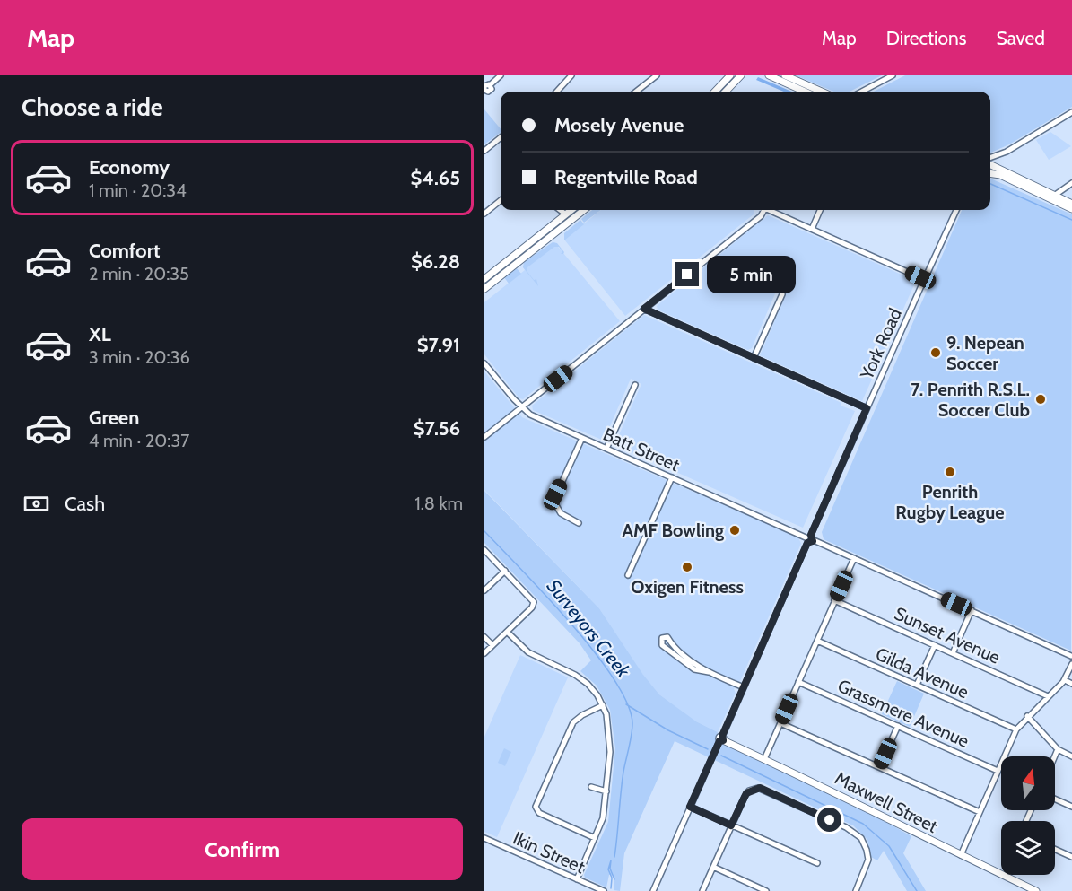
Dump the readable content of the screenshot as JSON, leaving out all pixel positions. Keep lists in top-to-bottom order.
{
  "streets": {
    "main road": ["Maxwell Street"],
    "street": [
      "York Road",
      "Batt Street",
      "Sunset Avenue",
      "Gilda Avenue",
      "Grassmere Avenue",
      "Ikin Street"
    ]
  },
  "crossings": [
    ["York Road", "Batt Street"]
  ],
  "water": ["Surveyors Creek"],
  "places": [
    "9. Nepean Soccer",
    "7. Penrith R.S.L. Soccer Club",
    "Penrith Rugby League",
    "AMF Bowling",
    "Oxigen Fitness"
  ],
  "north": "top",
  "page": {
    "header": "Map",
    "nav": ["Map", "Directions", "Saved"],
    "heading": "Choose a ride",
    "banner": ["Mosely Avenue", "Regentville Road"],
    "list": [
      {
        "name": "Economy",
        "note": "1 min · 20:34",
        "value": "$4.65"
      },
      {
        "name": "Comfort",
        "note": "2 min · 20:35",
        "value": "$6.28"
      },
      {
        "name": "XL",
        "note": "3 min · 20:36",
        "value": "$7.91"
      },
      {
        "name": "Green",
        "note": "4 min · 20:37",
        "value": "$7.56"
      }
    ],
    "bubble": "5 min",
    "pay": ["Cash", "1.8 km"],
    "buttons": "Confirm"
  }
}
